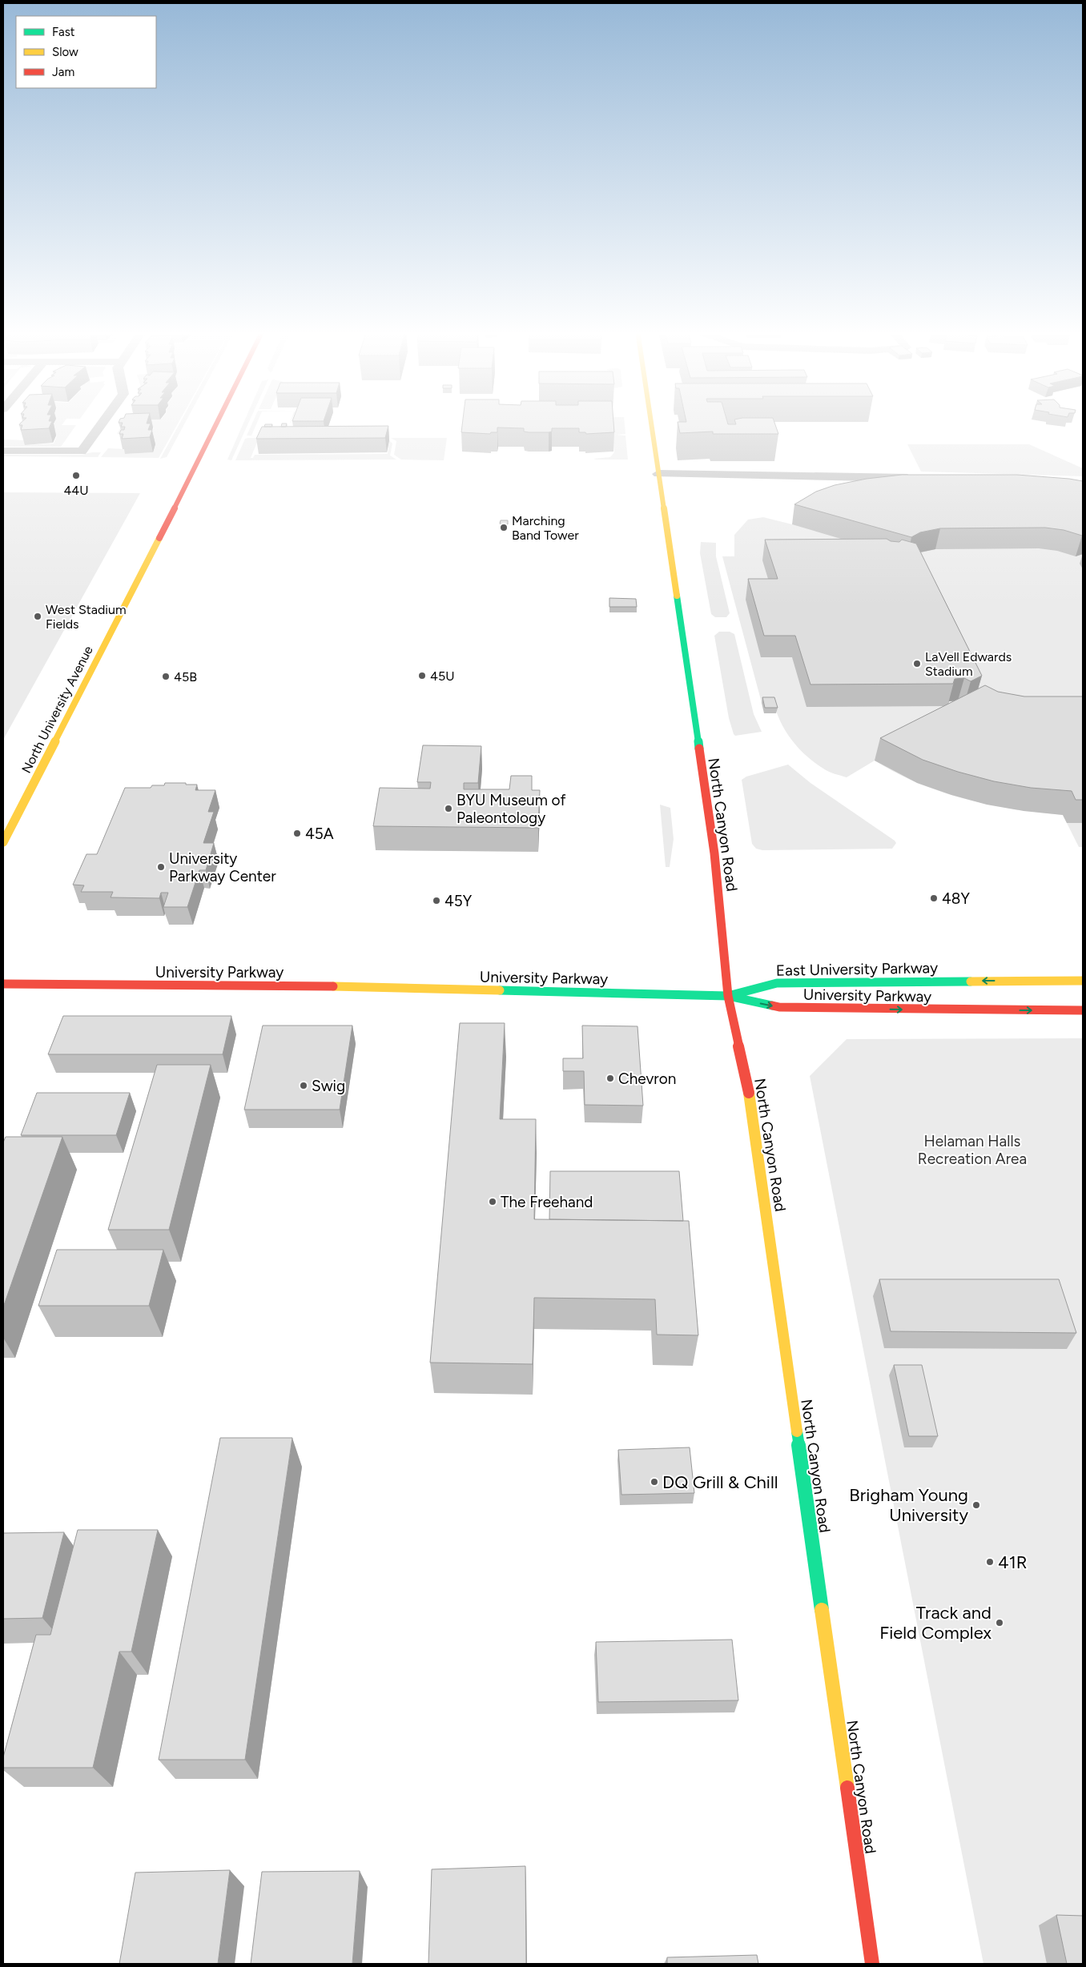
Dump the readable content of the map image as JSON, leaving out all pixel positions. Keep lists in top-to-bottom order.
{
  "streets": {
    "main road": [
      "North University Avenue",
      "North Canyon Road",
      "East University Parkway",
      "University Parkway"
    ]
  },
  "crossings": [
    ["North Canyon Road", "East University Parkway"],
    ["North Canyon Road", "University Parkway"],
    ["East University Parkway", "University Parkway"]
  ],
  "one_way": ["East University Parkway"],
  "parks": ["Helaman Halls Recreation Area"],
  "places": [
    "44U",
    "Marching Band Tower",
    "West Stadium Fields",
    "LaVell Edwards Stadium",
    "45U",
    "45B",
    "BYU Museum of Paleontology",
    "45A",
    "University Parkway Center",
    "48Y",
    "45Y",
    "Chevron",
    "Swig",
    "The Freehand",
    "DQ Grill & Chill",
    "Brigham Young University",
    "41R",
    "Track and Field Complex"
  ],
  "legend": ["Fast", "Slow", "Jam"]
}
